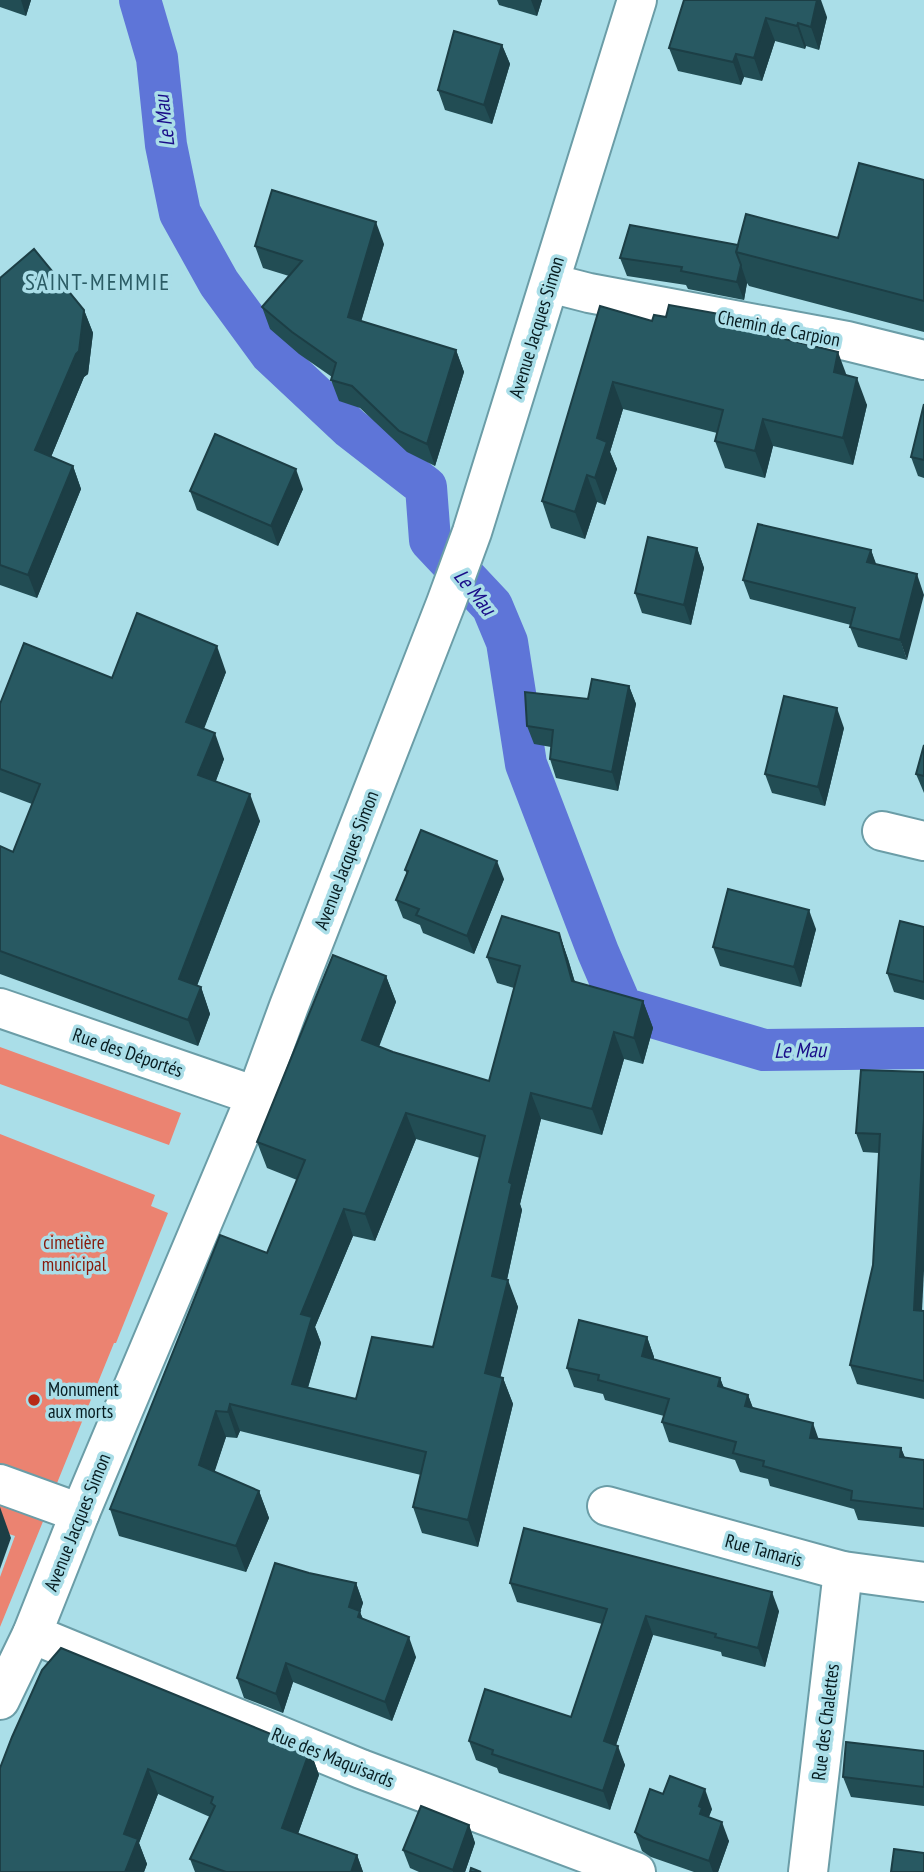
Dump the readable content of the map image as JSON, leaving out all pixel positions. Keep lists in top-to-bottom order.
{
  "streets": {
    "street": [
      "Avenue Jacques Simon",
      "Chemin de Carpion",
      "Rue des Déportés",
      "Rue Tamaris",
      "Rue des Chalettes",
      "Rue des Maquisards"
    ]
  },
  "crossings": [
    ["Avenue Jacques Simon", "Chemin de Carpion"],
    ["Avenue Jacques Simon", "Rue des Déportés"],
    ["Avenue Jacques Simon", "Rue des Maquisards"],
    ["Rue Tamaris", "Rue des Chalettes"]
  ],
  "districts": ["SAINT-MEMMIE"],
  "water": ["Le Mau"],
  "parks": ["cimetière municipal"],
  "places": ["Monument aux morts"]
}
